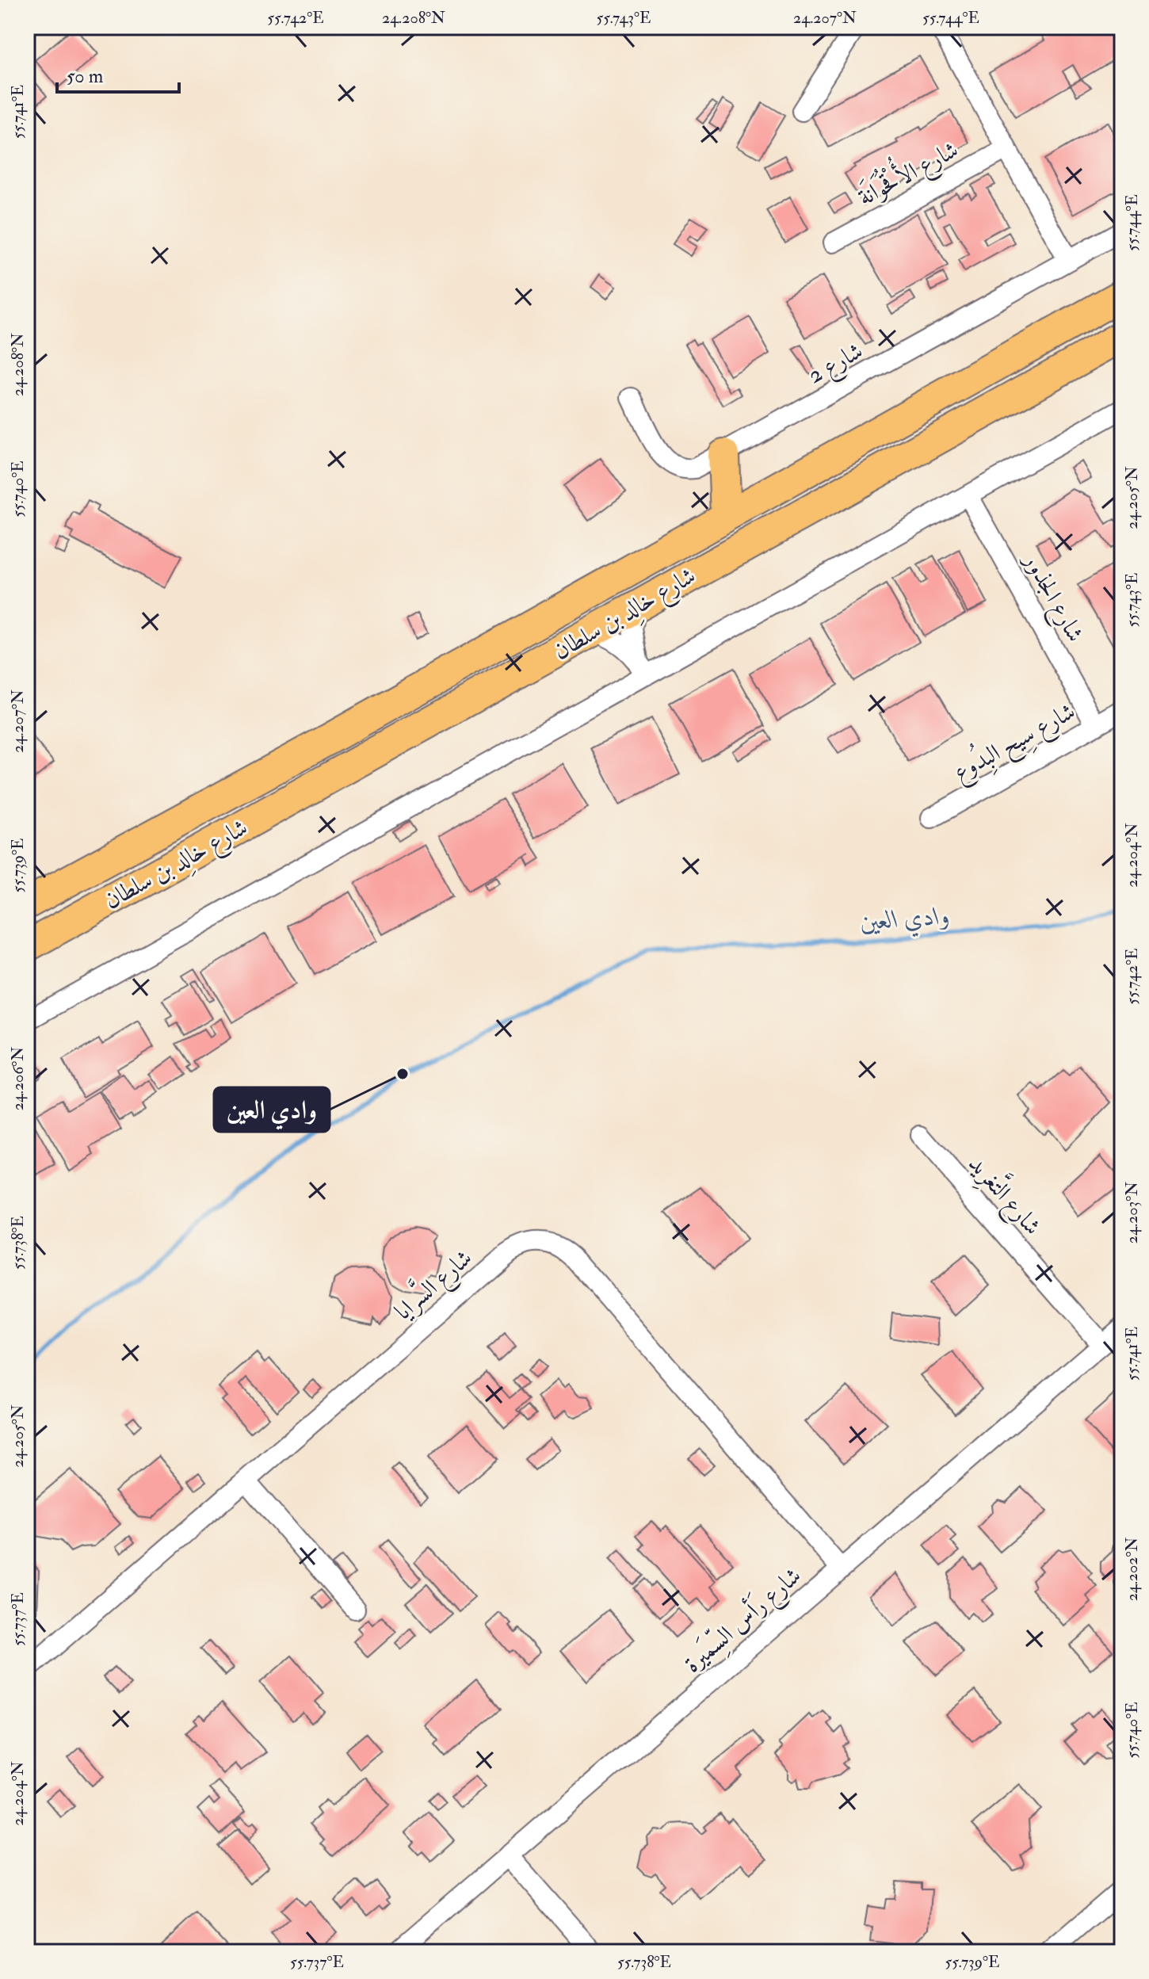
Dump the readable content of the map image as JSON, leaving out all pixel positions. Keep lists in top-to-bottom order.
{
  "streets": {
    "main road": ["شارع خالِد بن سلطان"],
    "street": [
      "شارع الأُقْحُوَانَة",
      "شارع 2",
      "شارع الجذور",
      "شارع سِيح البِدُوع",
      "شارع التَّغرِيد",
      "شارع السَّرايا",
      "شارع رَأس السِّمَيرة"
    ]
  },
  "crossings": [
    ["شارع الجذور", "شارع سِيح البِدُوع"],
    ["شارع التَّغرِيد", "شارع رَأس السِّمَيرة"],
    ["شارع السَّرايا", "شارع رَأس السِّمَيرة"]
  ],
  "water": ["وادي العين"],
  "places": ["وادي العين"],
  "scale_bar": "50 m",
  "coordinates": [
    "55.742°E",
    "24.208°N",
    "55.743°E",
    "24.207°N",
    "55.744°E",
    "55.741°E",
    "55.740°E",
    "24.205°N",
    "24.204°N",
    "55.739°E",
    "24.206°N",
    "24.203°N",
    "55.738°E",
    "24.202°N",
    "55.737°E"
  ]
}
